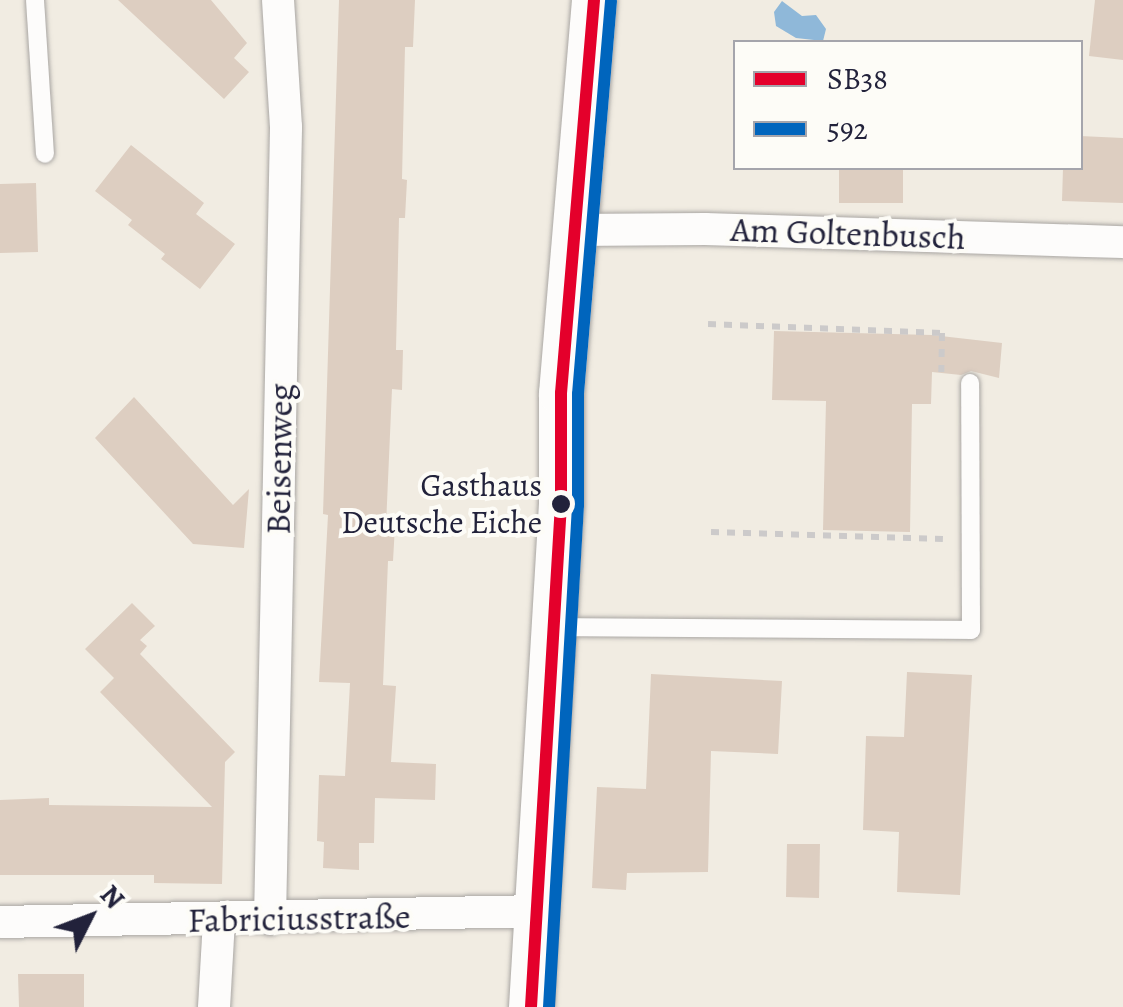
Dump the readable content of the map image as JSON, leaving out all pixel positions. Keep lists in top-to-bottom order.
{
  "streets": {
    "street": ["Am Goltenbusch", "Beisenweg", "Fabriciusstraße"]
  },
  "crossings": [
    ["Beisenweg", "Fabriciusstraße"]
  ],
  "places": ["Gasthaus Deutsche Eiche"],
  "lines": ["transit line SB38", "transit line 592"],
  "legend": ["SB38", "592"],
  "north": "top right"
}
